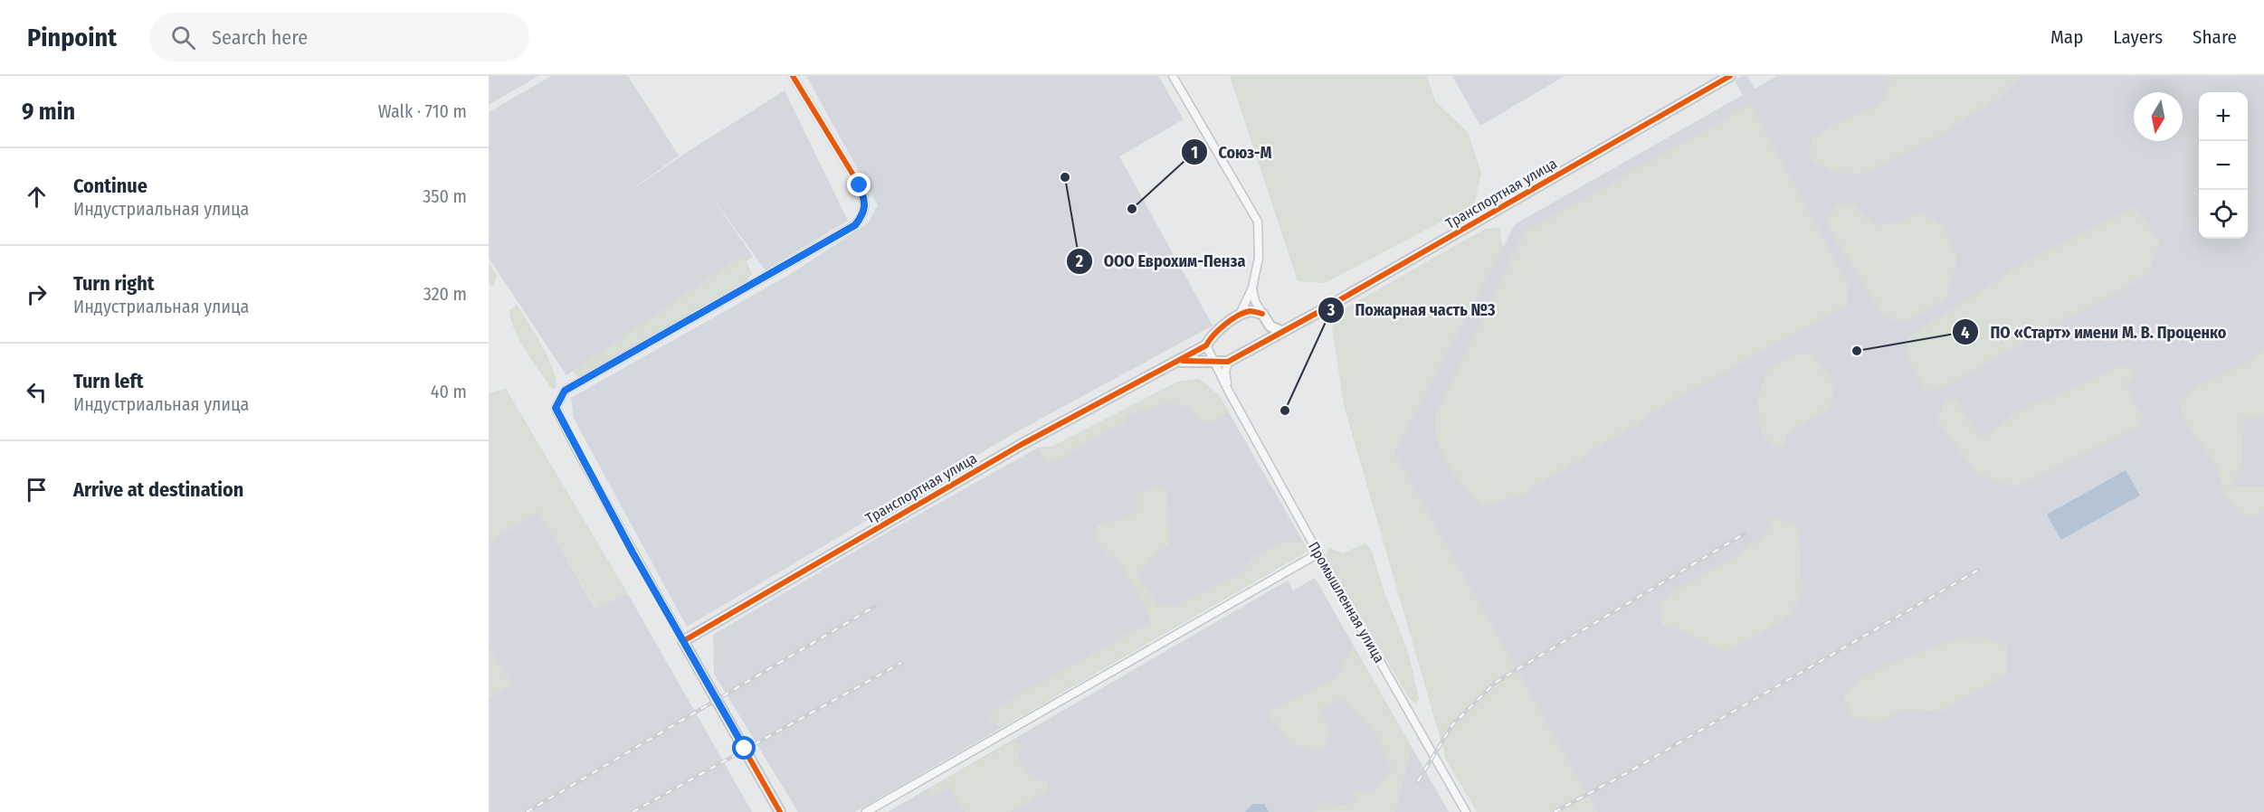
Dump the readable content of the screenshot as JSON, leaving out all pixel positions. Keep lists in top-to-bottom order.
{
  "streets": {
    "street": ["Транспортная улица", "Промышленная улица"]
  },
  "crossings": [
    ["Транспортная улица", "Промышленная улица"]
  ],
  "places": [
    "ООО Еврохим-Пенза",
    "Союз-М",
    "ПО «Старт» имени M. B. Проценко",
    "Пожарная часть №3"
  ],
  "north": "bottom",
  "page": {
    "header": "Pinpoint",
    "search": "Search here",
    "nav": ["Map", "Layers", "Share"],
    "heading": ["9 min", "Walk · 710 m"],
    "map_buttons": ["+", "−"],
    "list": [
      ["Continue", "Индустриальная улица", "350 m"],
      ["Turn right", "Индустриальная улица", "320 m"],
      ["Turn left", "Индустриальная улица", "40 m"],
      "Arrive at destination"
    ]
  }
}
